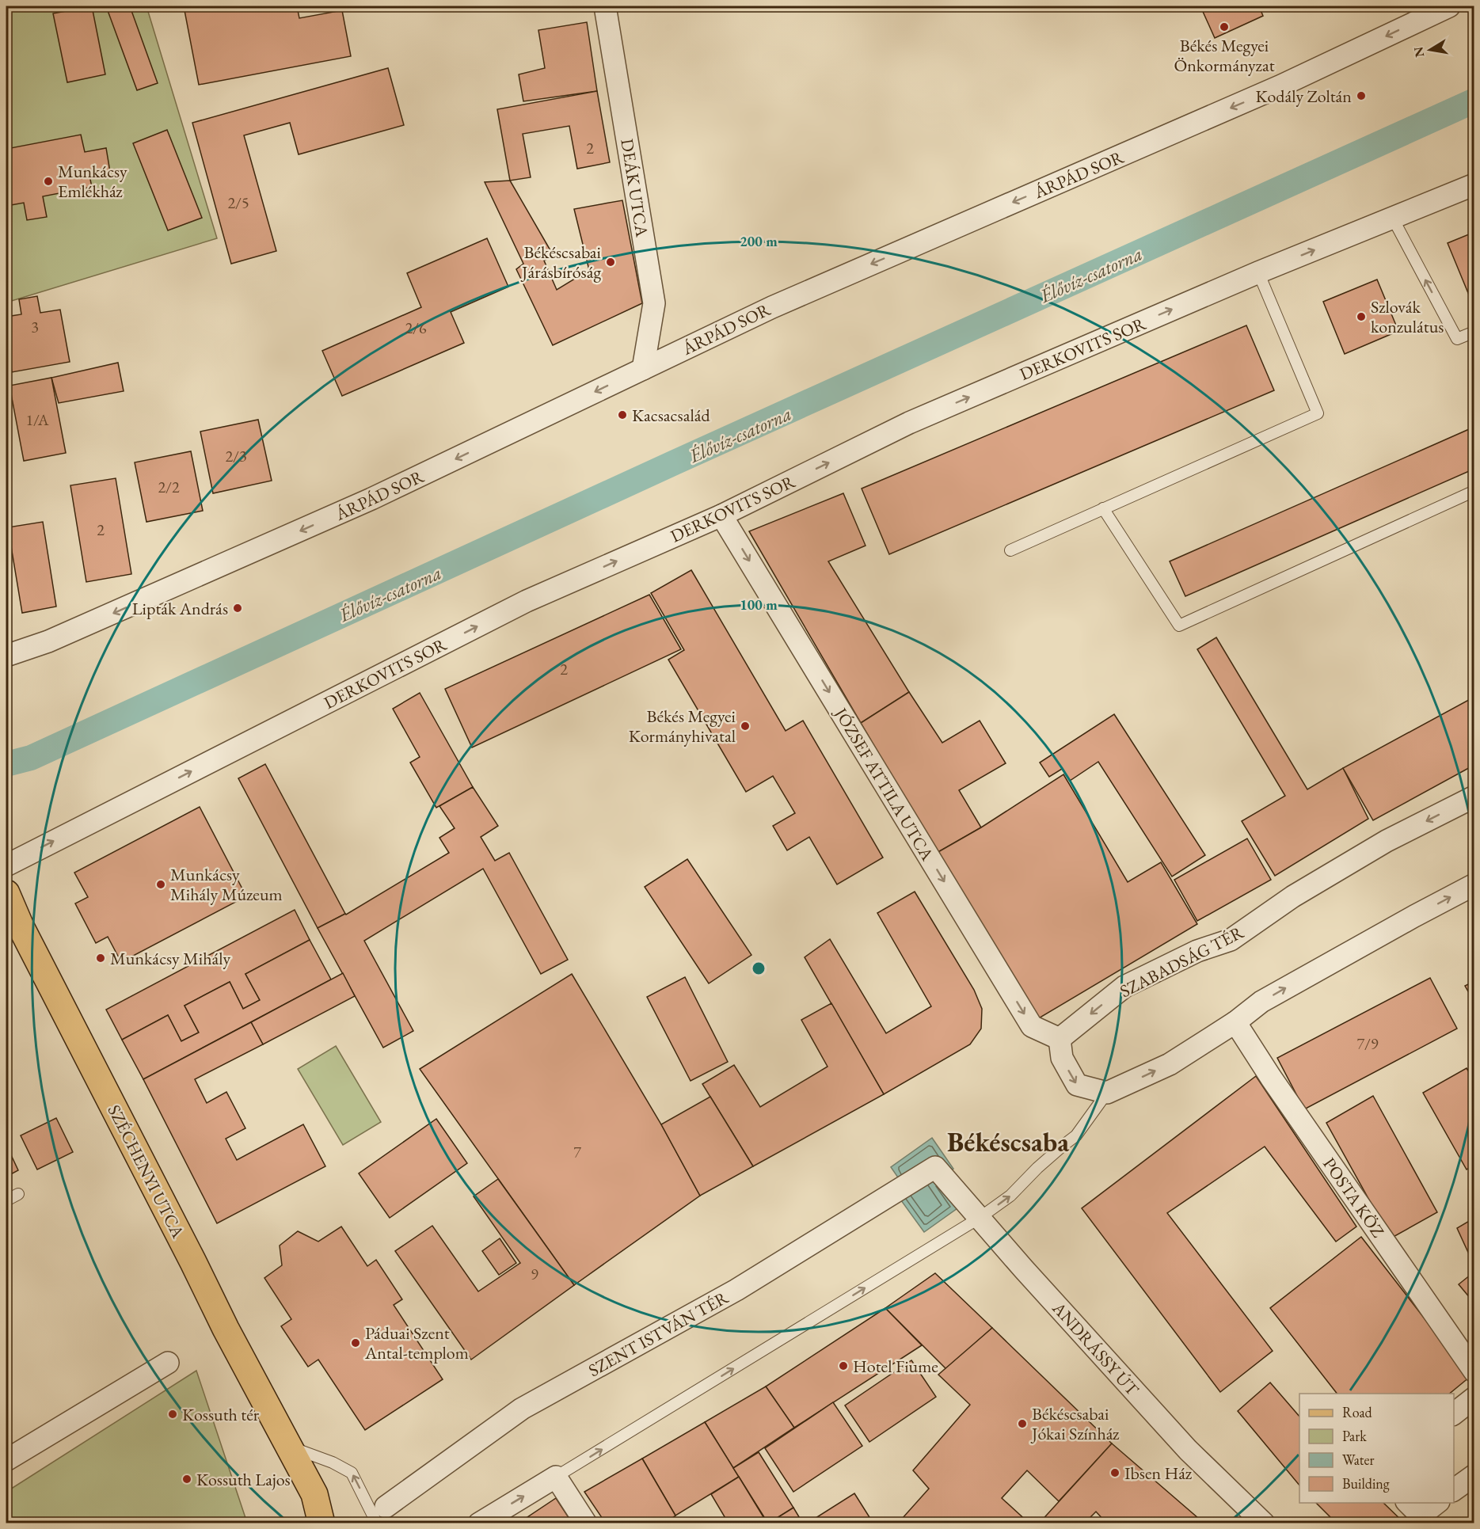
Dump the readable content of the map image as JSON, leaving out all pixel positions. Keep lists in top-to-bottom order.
{
  "streets": {
    "main road": ["SZÉCHENYI UTCA"],
    "street": [
      "ÁRPÁD SOR",
      "DEÁK UTCA",
      "DERKOVITS SOR",
      "JÓZSEF ATTILA UTCA",
      "SZABADSÁG TÉR",
      "POSTA KÖZ",
      "SZENT ISTVÁN TÉR",
      "ANDRÁSSY ÚT"
    ]
  },
  "crossings": [
    ["ÁRPÁD SOR", "DEÁK UTCA"],
    ["DERKOVITS SOR", "JÓZSEF ATTILA UTCA"],
    ["JÓZSEF ATTILA UTCA", "SZABADSÁG TÉR"],
    ["SZENT ISTVÁN TÉR", "ANDRÁSSY ÚT"]
  ],
  "one_way": ["ÁRPÁD SOR", "DERKOVITS SOR", "JÓZSEF ATTILA UTCA"],
  "districts": ["Békéscsaba"],
  "water": ["Élővíz-csatorna"],
  "places": [
    "Békés Megyei Önkormányzat",
    "Kodály Zoltán",
    "Munkácsy Emlékház",
    "Békéscsabai Járásbíróság",
    "Szlovák konzulátus",
    "Kacsacsalád",
    "Lipták András",
    "Békés Megyei Kormányhivatal",
    "Munkácsy Mihály Múzeum",
    "Munkácsy Mihály",
    "Páduai Szent Antal-templom",
    "Hotel Fiume",
    "Kossuth tér",
    "Békéscsabai Jókai Színház",
    "Ibsen Ház",
    "Kossuth Lajos"
  ],
  "house_numbers": [
    "2",
    "2/5",
    "3",
    "2/6",
    "1/A",
    "2/3",
    "2/2",
    "2",
    "2",
    "7/9",
    "7",
    "9"
  ],
  "legend": [
    "Road",
    "Park",
    "Water",
    "Building"
  ],
  "north": "left",
  "rings": ["200 m", "100 m"]
}
